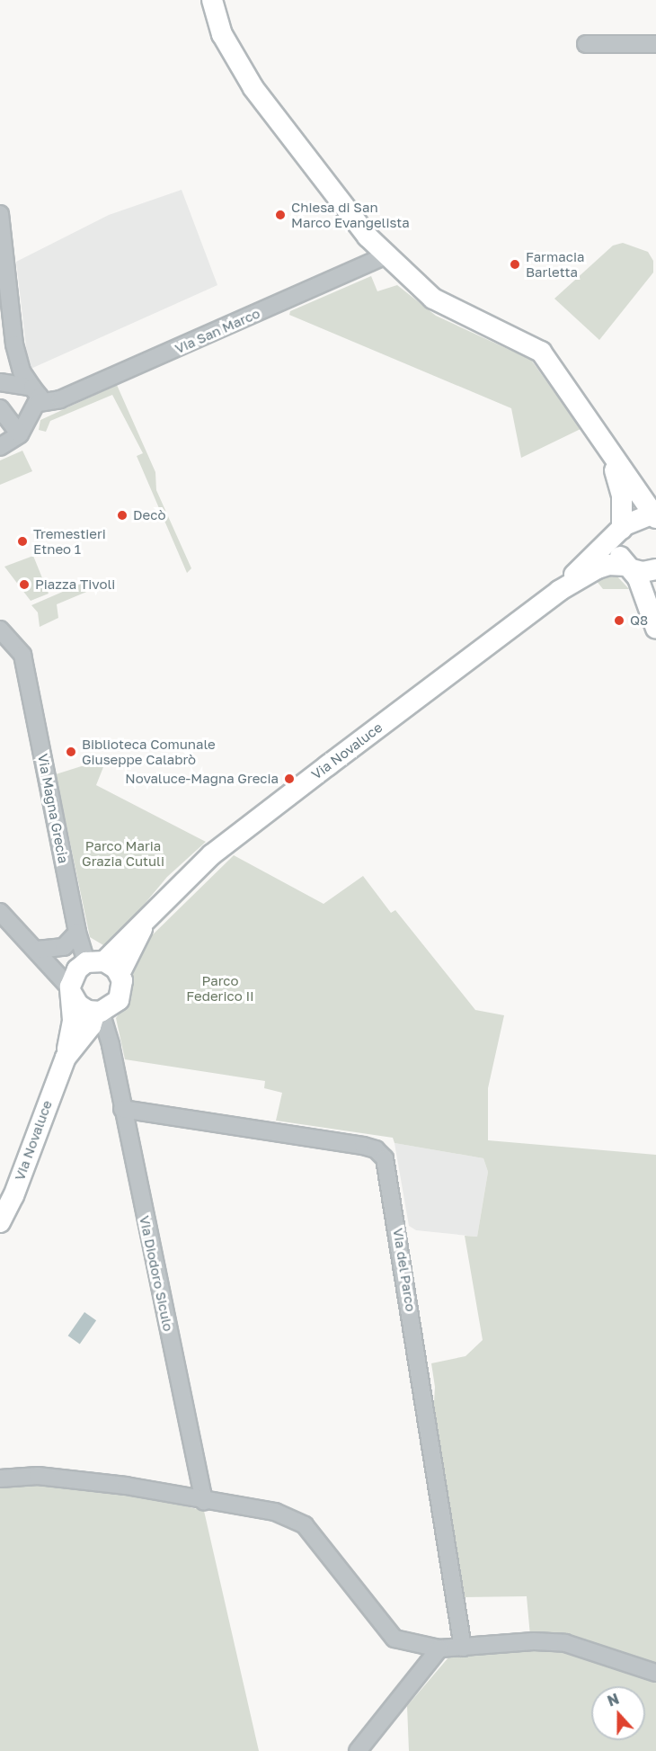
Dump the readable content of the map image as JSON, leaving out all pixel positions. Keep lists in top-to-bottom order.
{
  "streets": {
    "main road": ["Via Novaluce"],
    "street": [
      "Via San Marco",
      "Via Magna Grecia",
      "Via del Parco",
      "Via Diodoro Siculo"
    ]
  },
  "crossings": [
    ["Via Novaluce", "Via Magna Grecia"],
    ["Via del Parco", "Via Diodoro Siculo"]
  ],
  "parks": ["Parco Maria Grazia Cutuli", "Parco Federico II"],
  "places": [
    "Chiesa di San Marco Evangelista",
    "Farmacia Barletta",
    "Decò",
    "Tremestieri Etneo 1",
    "Piazza Tivoli",
    "Q8",
    "Biblioteca Comunale Giuseppe Calabrò",
    "Novaluce-Magna Grecia"
  ],
  "north": "top"
}
